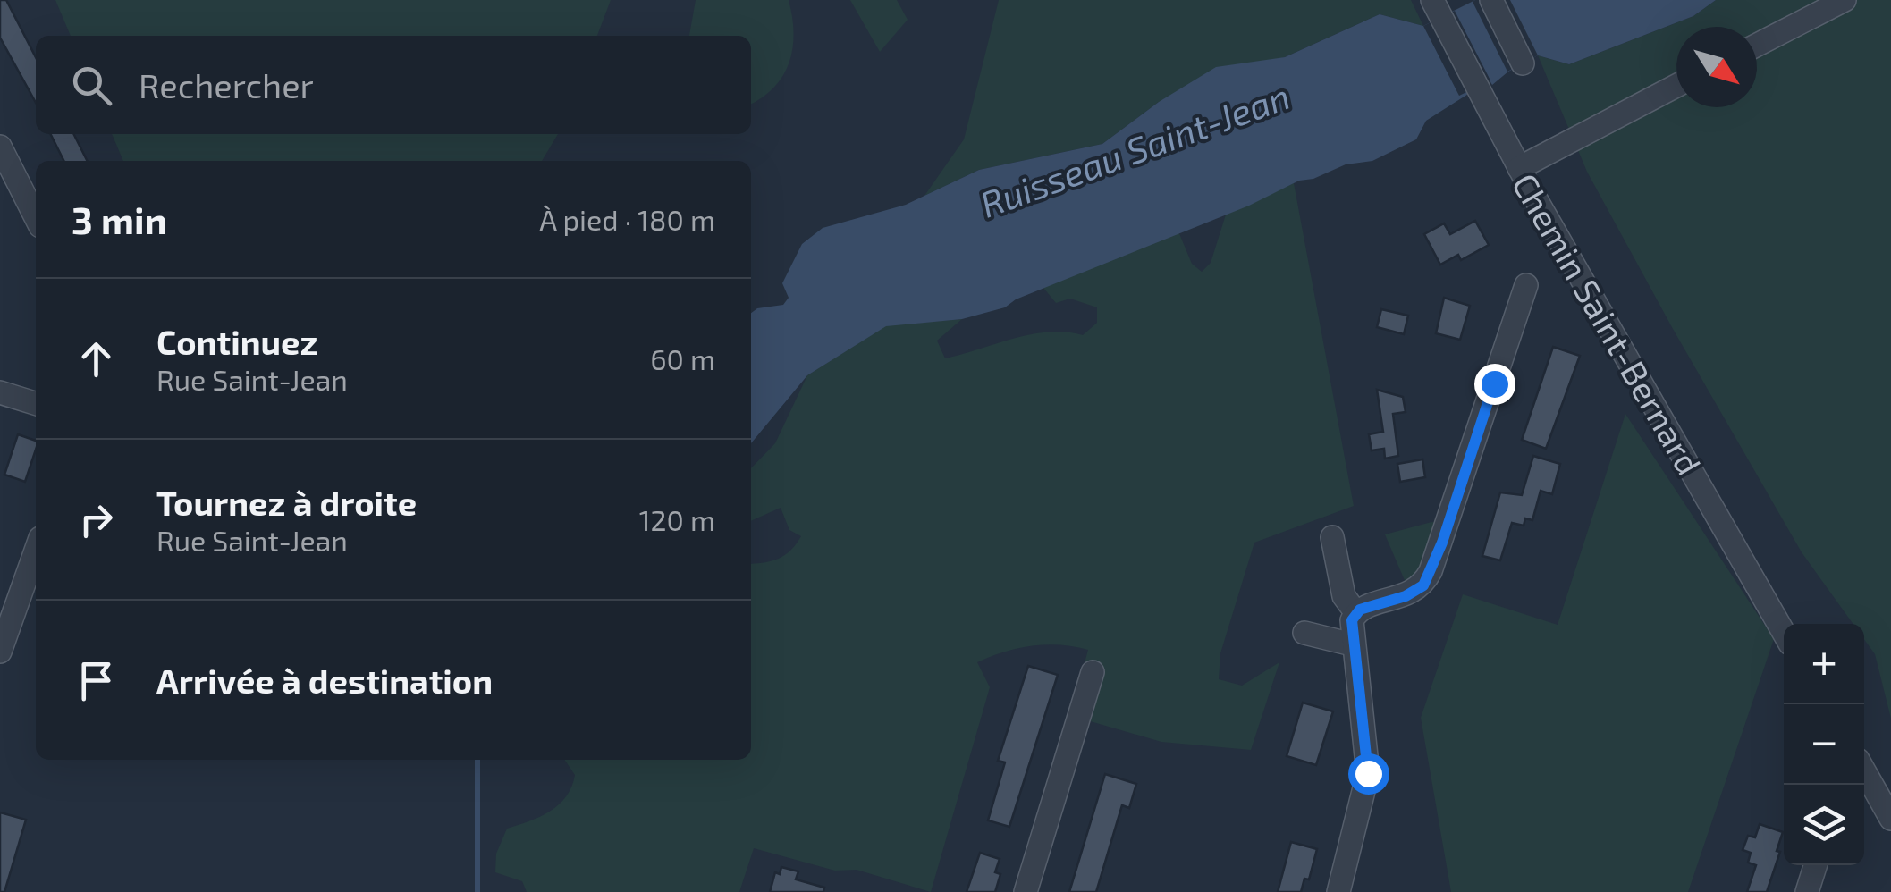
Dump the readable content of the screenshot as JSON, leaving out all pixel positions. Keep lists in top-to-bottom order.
{
  "streets": {
    "street": ["Chemin Saint-Bernard"]
  },
  "water": ["Ruisseau Saint-Jean"],
  "north": "bottom right",
  "page": {
    "search": "Rechercher",
    "heading": ["3 min", "À pied · 180 m"],
    "list": [
      ["Continuez", "Rue Saint-Jean", "60 m"],
      ["Tournez à droite", "Rue Saint-Jean", "120 m"],
      "Arrivée à destination"
    ],
    "map_buttons": ["+", "−"]
  }
}
